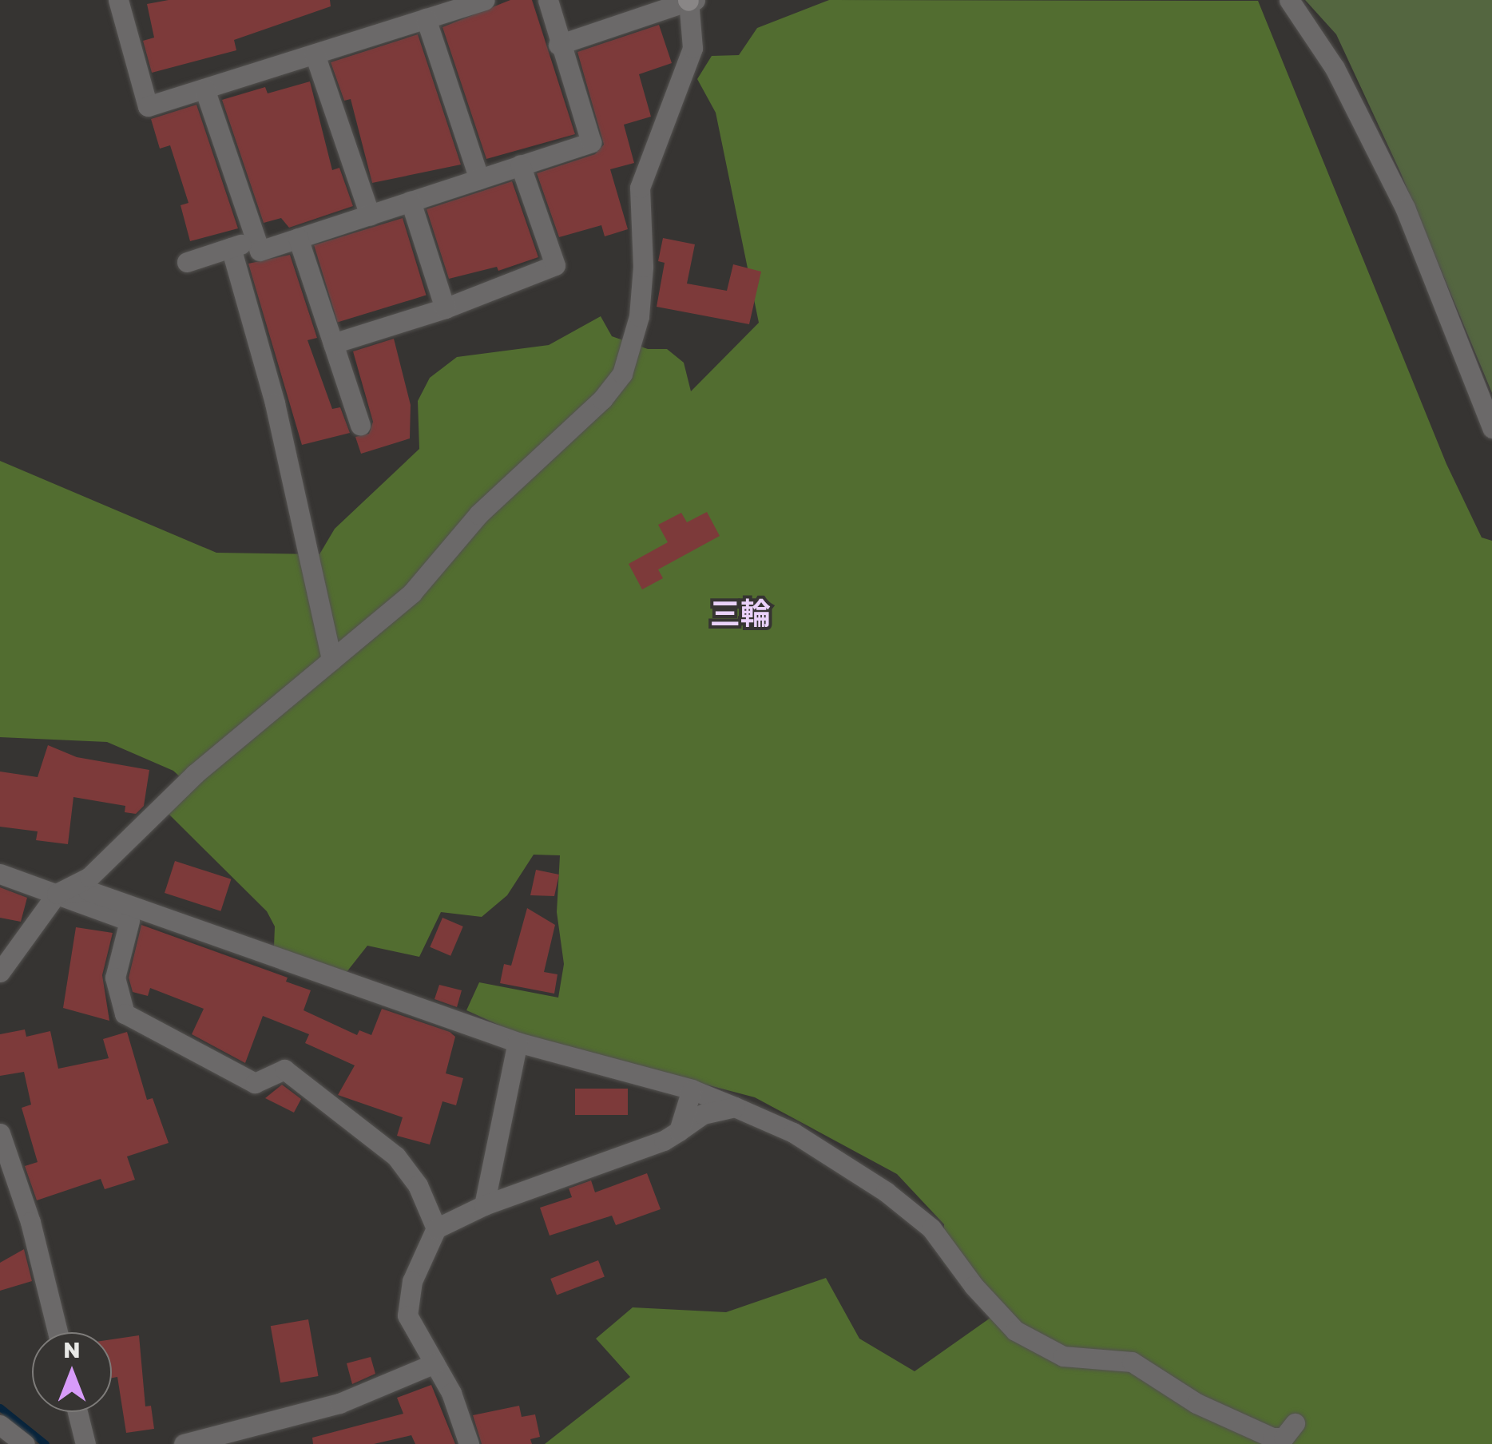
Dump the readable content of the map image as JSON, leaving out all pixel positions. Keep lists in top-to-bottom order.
{
  "districts": ["三輪"],
  "north": "top"
}
